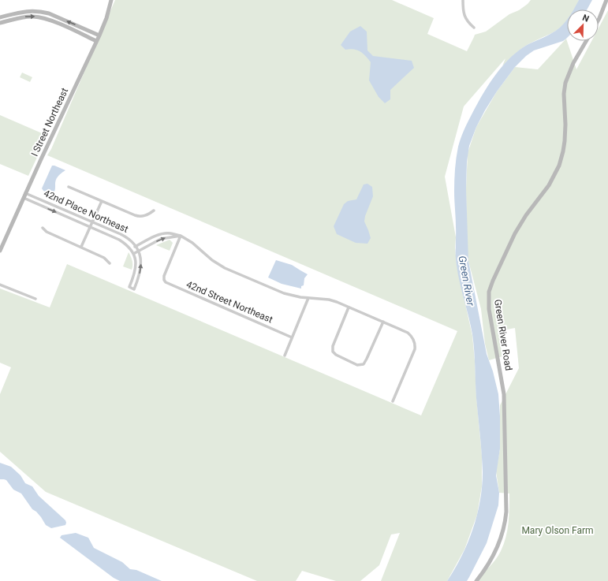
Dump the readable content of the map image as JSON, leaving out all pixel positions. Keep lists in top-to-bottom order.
{
  "streets": {
    "street": [
      "I Street Northeast",
      "42nd Place Northeast",
      "42nd Street Northeast",
      "Green River Road"
    ]
  },
  "crossings": [
    ["I Street Northeast", "42nd Place Northeast"]
  ],
  "water": ["Green River"],
  "parks": ["Mary Olson Farm"],
  "north": "top right"
}
